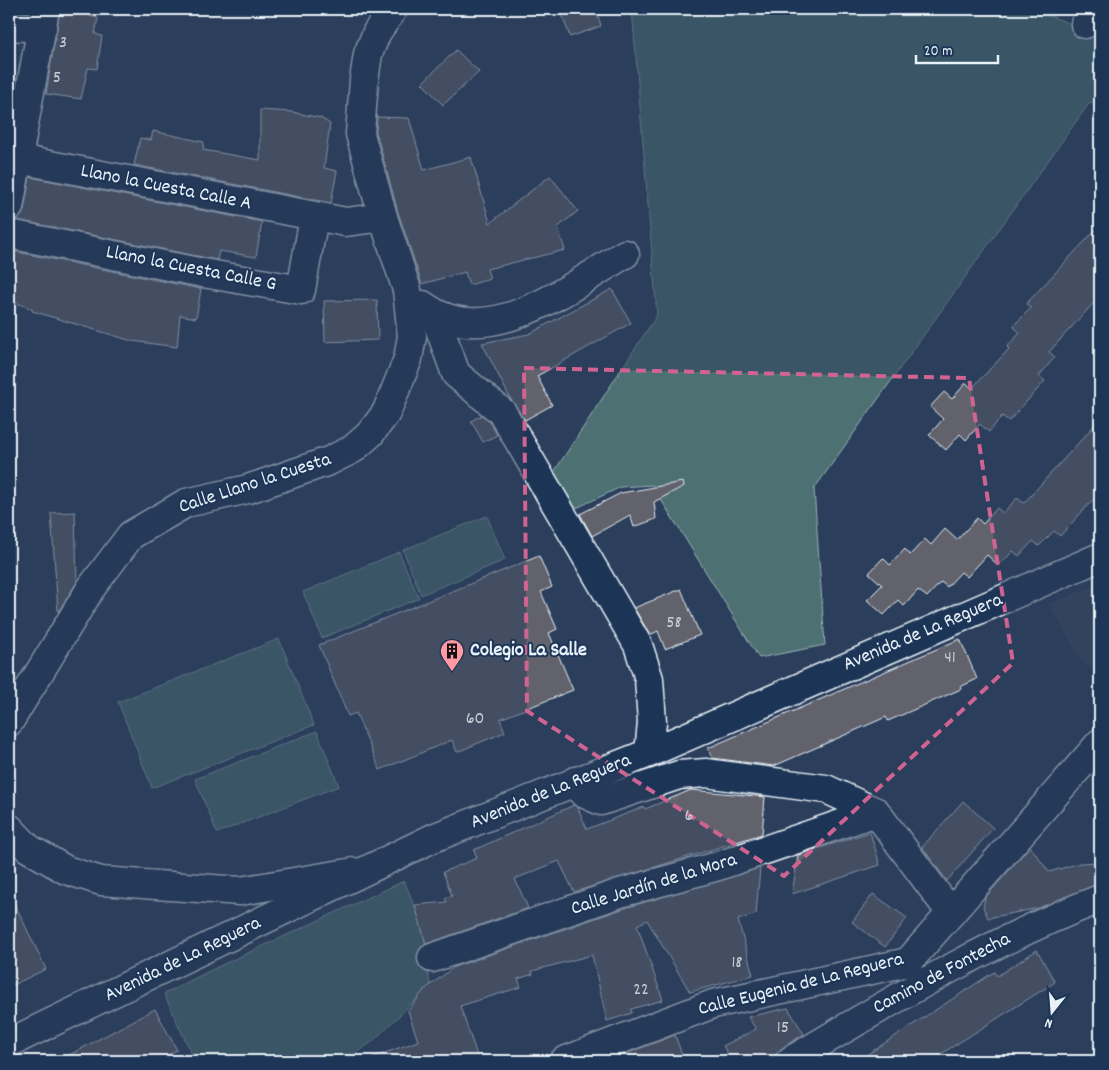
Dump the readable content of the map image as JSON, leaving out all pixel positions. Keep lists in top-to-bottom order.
{
  "streets": {
    "street": [
      "Llano la Cuesta Calle A",
      "Llano la Cuesta Calle G",
      "Calle Llano la Cuesta",
      "Avenida de La Reguera",
      "Calle Jardín de la Mora",
      "Camino de Fontecha",
      "Calle Eugenia de La Reguera"
    ]
  },
  "crossings": [
    ["Llano la Cuesta Calle A", "Llano la Cuesta Calle G"],
    ["Camino de Fontecha", "Calle Eugenia de La Reguera"]
  ],
  "places": {
    "building": ["Colegio La Salle"]
  },
  "house_numbers": [
    "3",
    "5",
    "58",
    "41",
    "60",
    "6",
    "18",
    "22",
    "15"
  ],
  "scale_bar": "20 m",
  "north": "bottom"
}
